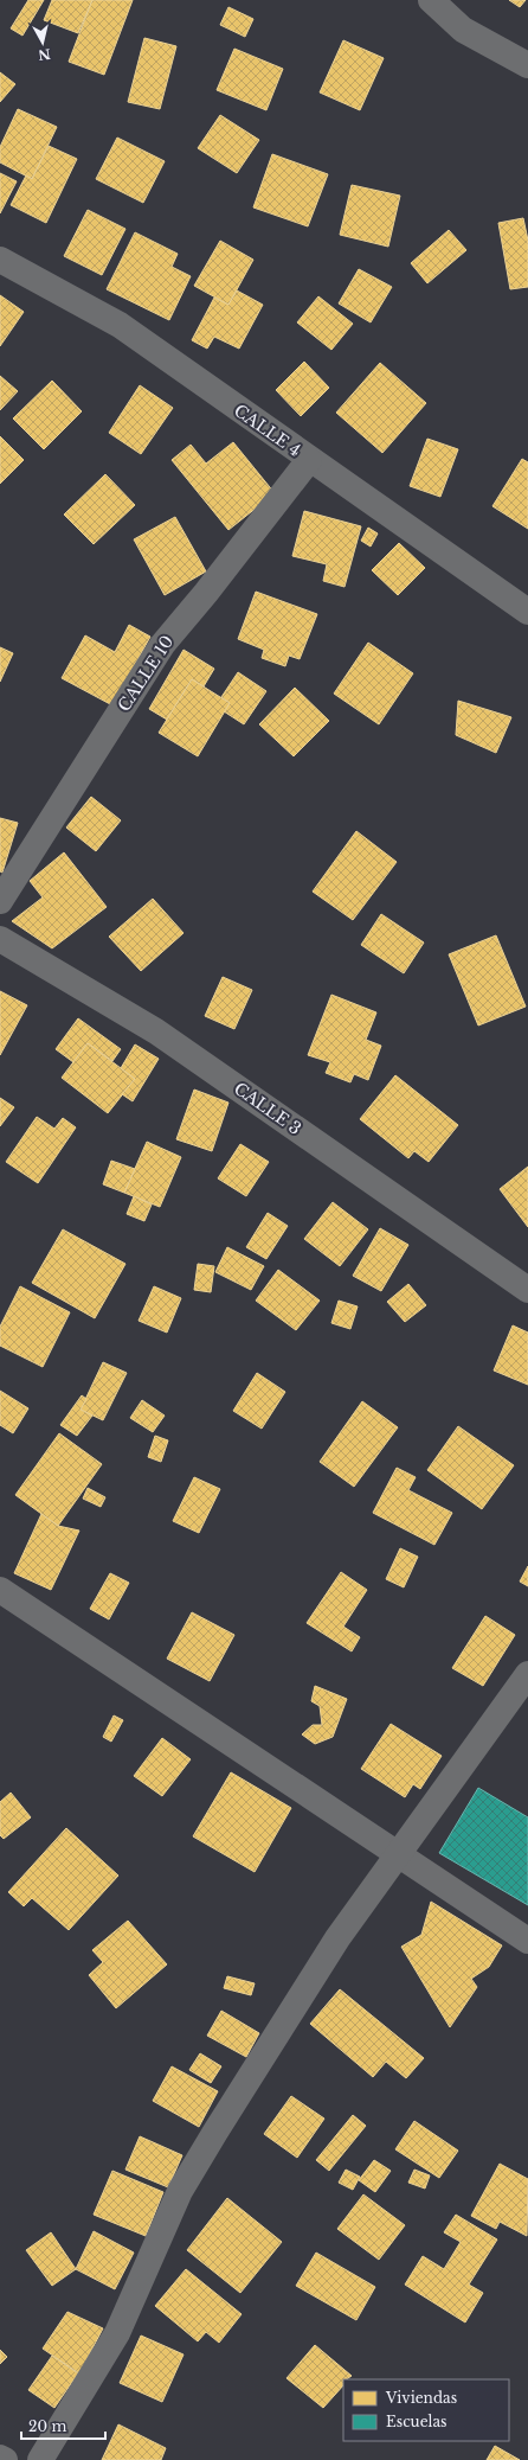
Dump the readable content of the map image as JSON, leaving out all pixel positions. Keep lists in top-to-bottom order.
{
  "streets": {
    "street": ["CALLE 4", "CALLE 10", "CALLE 3"]
  },
  "crossings": [
    ["CALLE 4", "CALLE 10"]
  ],
  "legend": ["Viviendas", "Escuelas"],
  "scale_bar": "20 m",
  "north": "bottom"
}
